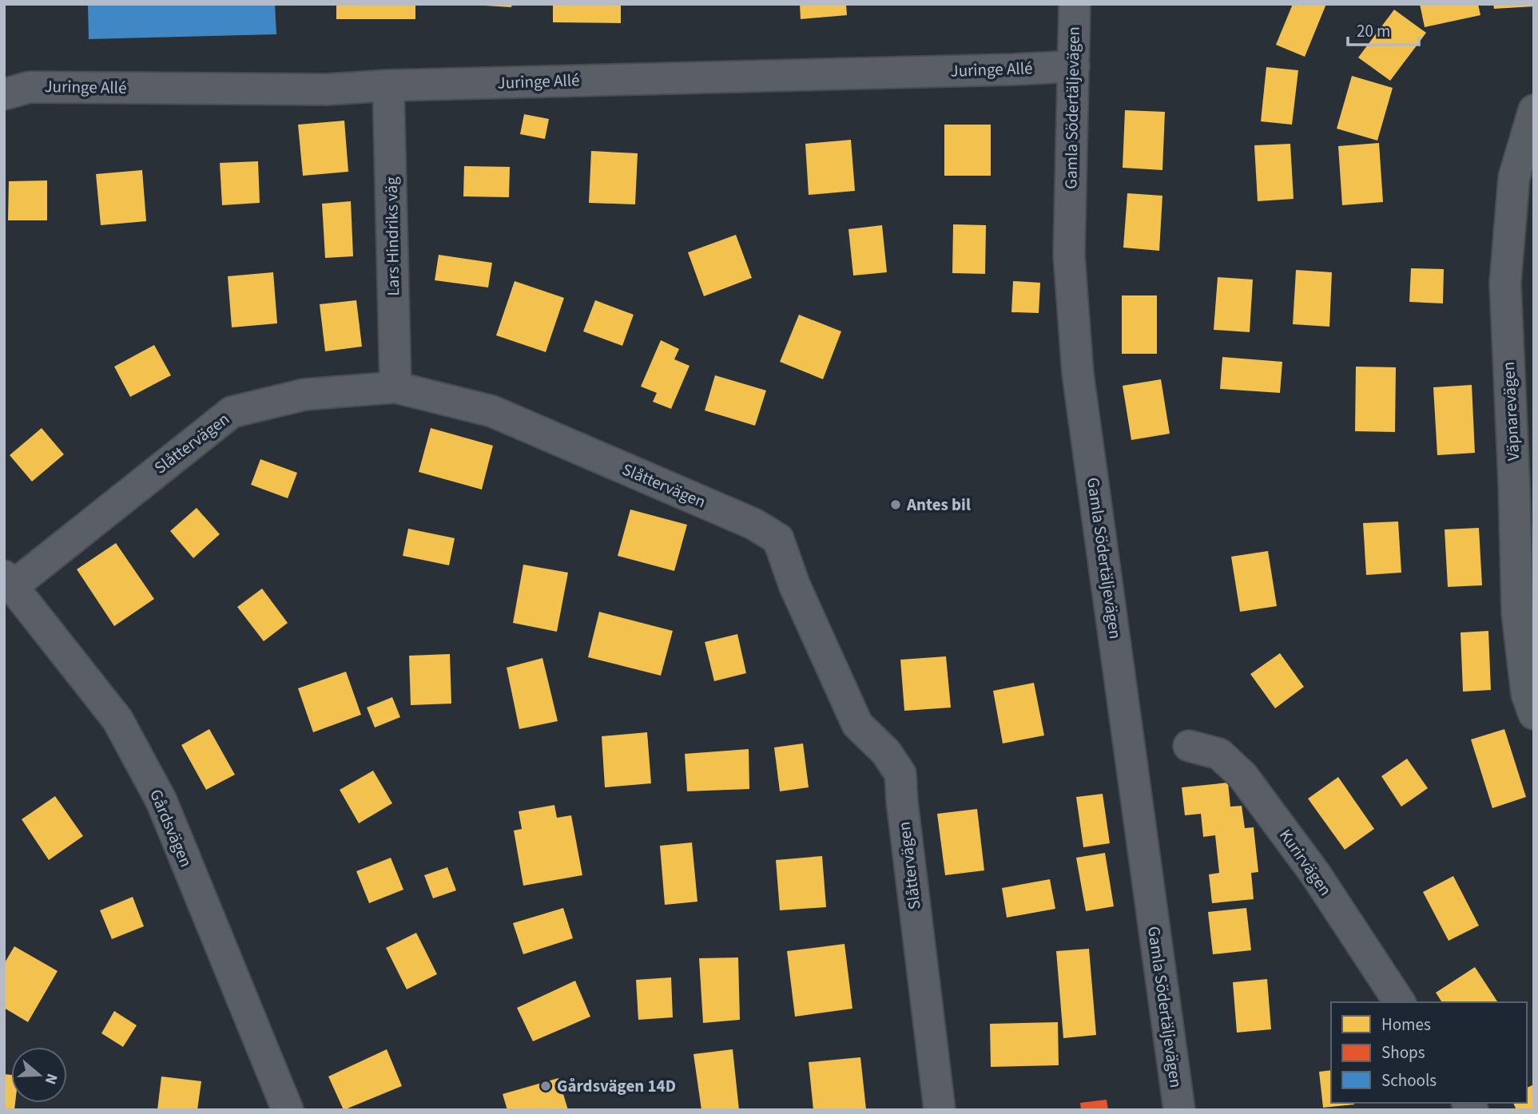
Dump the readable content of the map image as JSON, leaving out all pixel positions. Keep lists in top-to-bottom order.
{
  "streets": {
    "street": [
      "Juringe Allé",
      "Gamla Södertäljevägen",
      "Lars Hindriks väg",
      "Väpnarevägen",
      "Slåttervägen",
      "Gårdsvägen",
      "Kurirvägen"
    ]
  },
  "crossings": [
    ["Juringe Allé", "Gamla Södertäljevägen"],
    ["Juringe Allé", "Lars Hindriks väg"],
    ["Lars Hindriks väg", "Slåttervägen"],
    ["Slåttervägen", "Gårdsvägen"]
  ],
  "places": ["Antes bil", "Gårdsvägen 14D"],
  "legend": ["Homes", "Shops", "Schools"],
  "scale_bar": "20 m",
  "north": "right"
}
